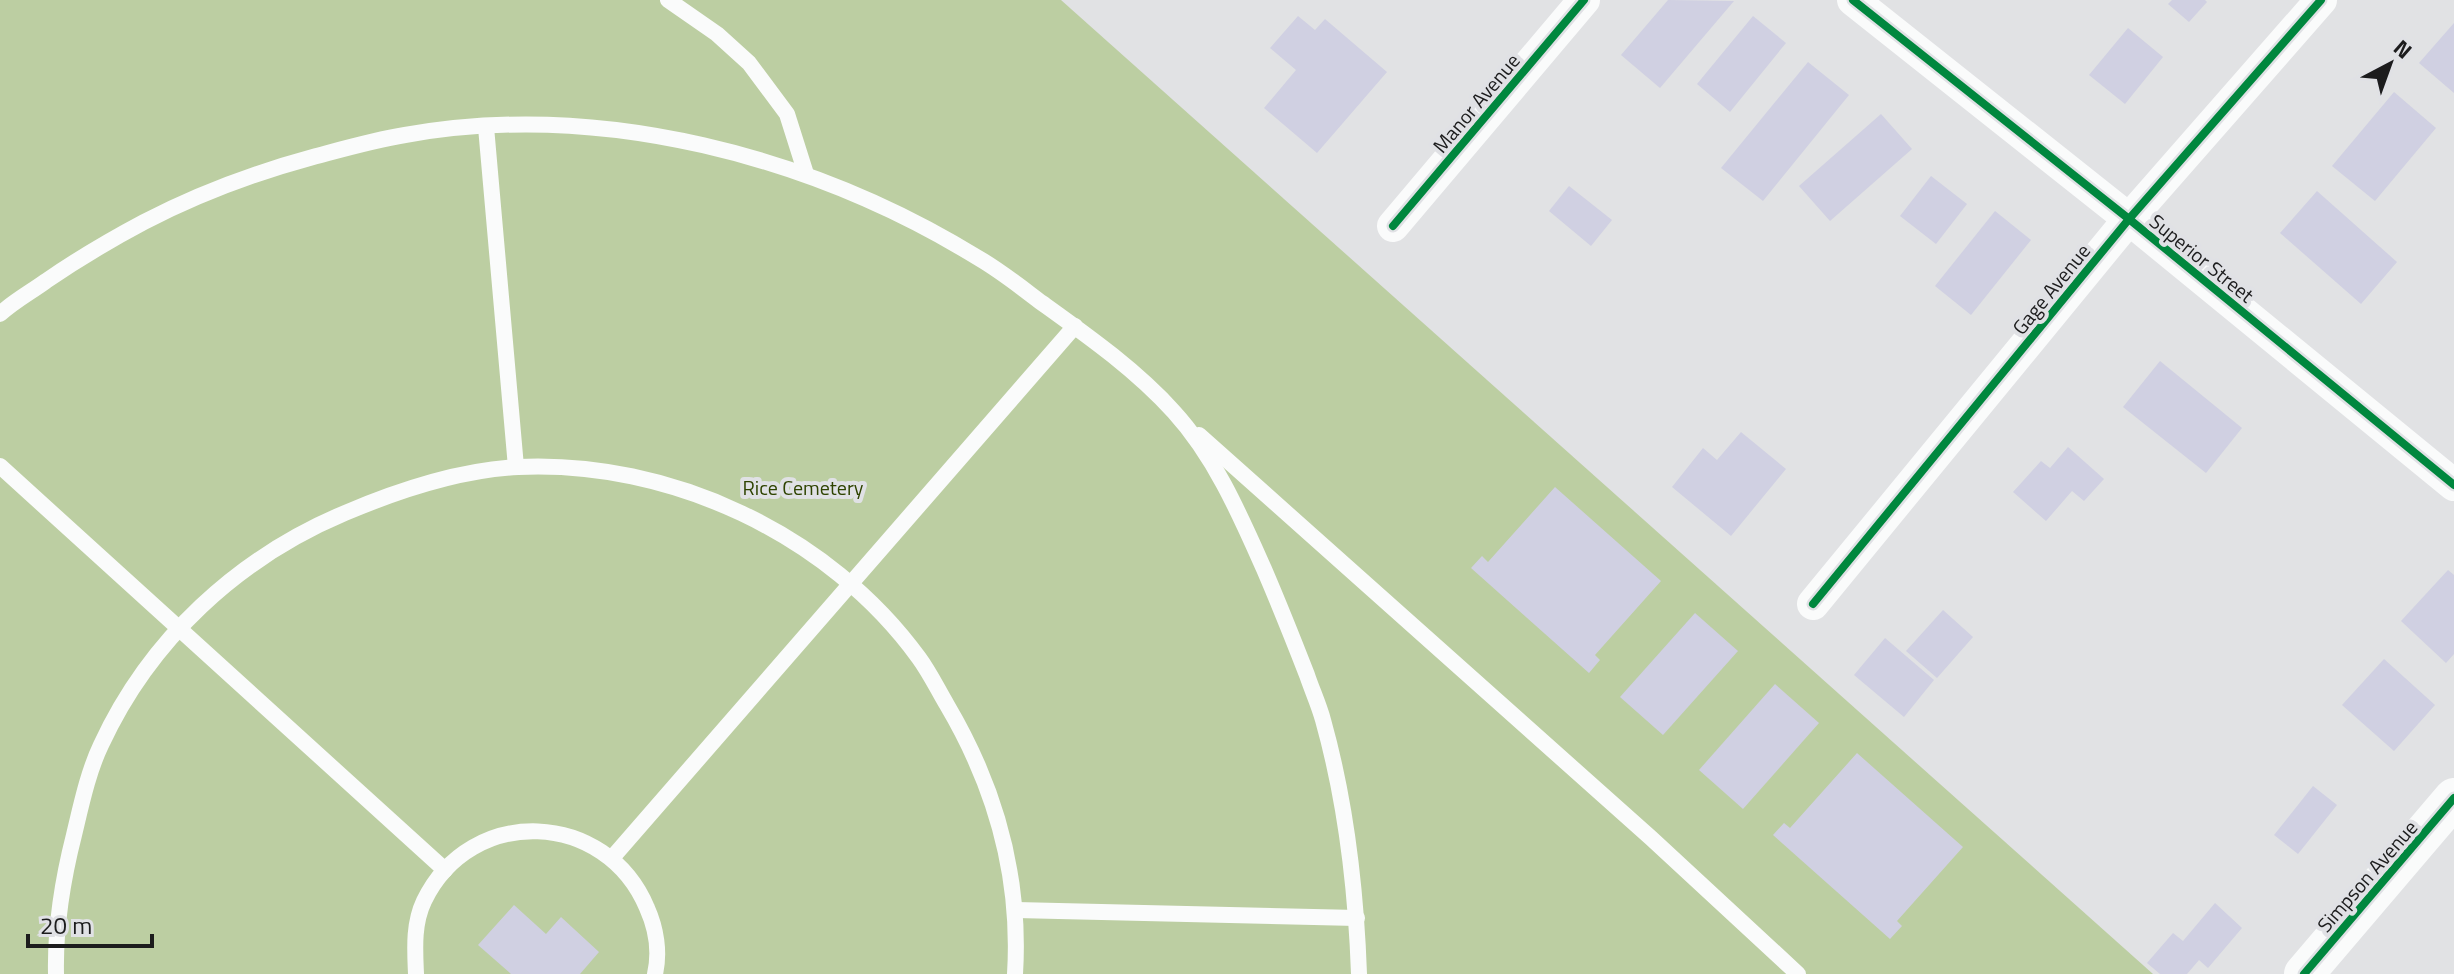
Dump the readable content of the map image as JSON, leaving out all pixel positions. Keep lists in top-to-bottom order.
{
  "streets": {
    "street": [
      "Manor Avenue",
      "Superior Street",
      "Gage Avenue",
      "Simpson Avenue"
    ]
  },
  "crossings": [
    ["Superior Street", "Gage Avenue"]
  ],
  "parks": ["Rice Cemetery"],
  "scale_bar": "20 m",
  "north": "top right"
}
